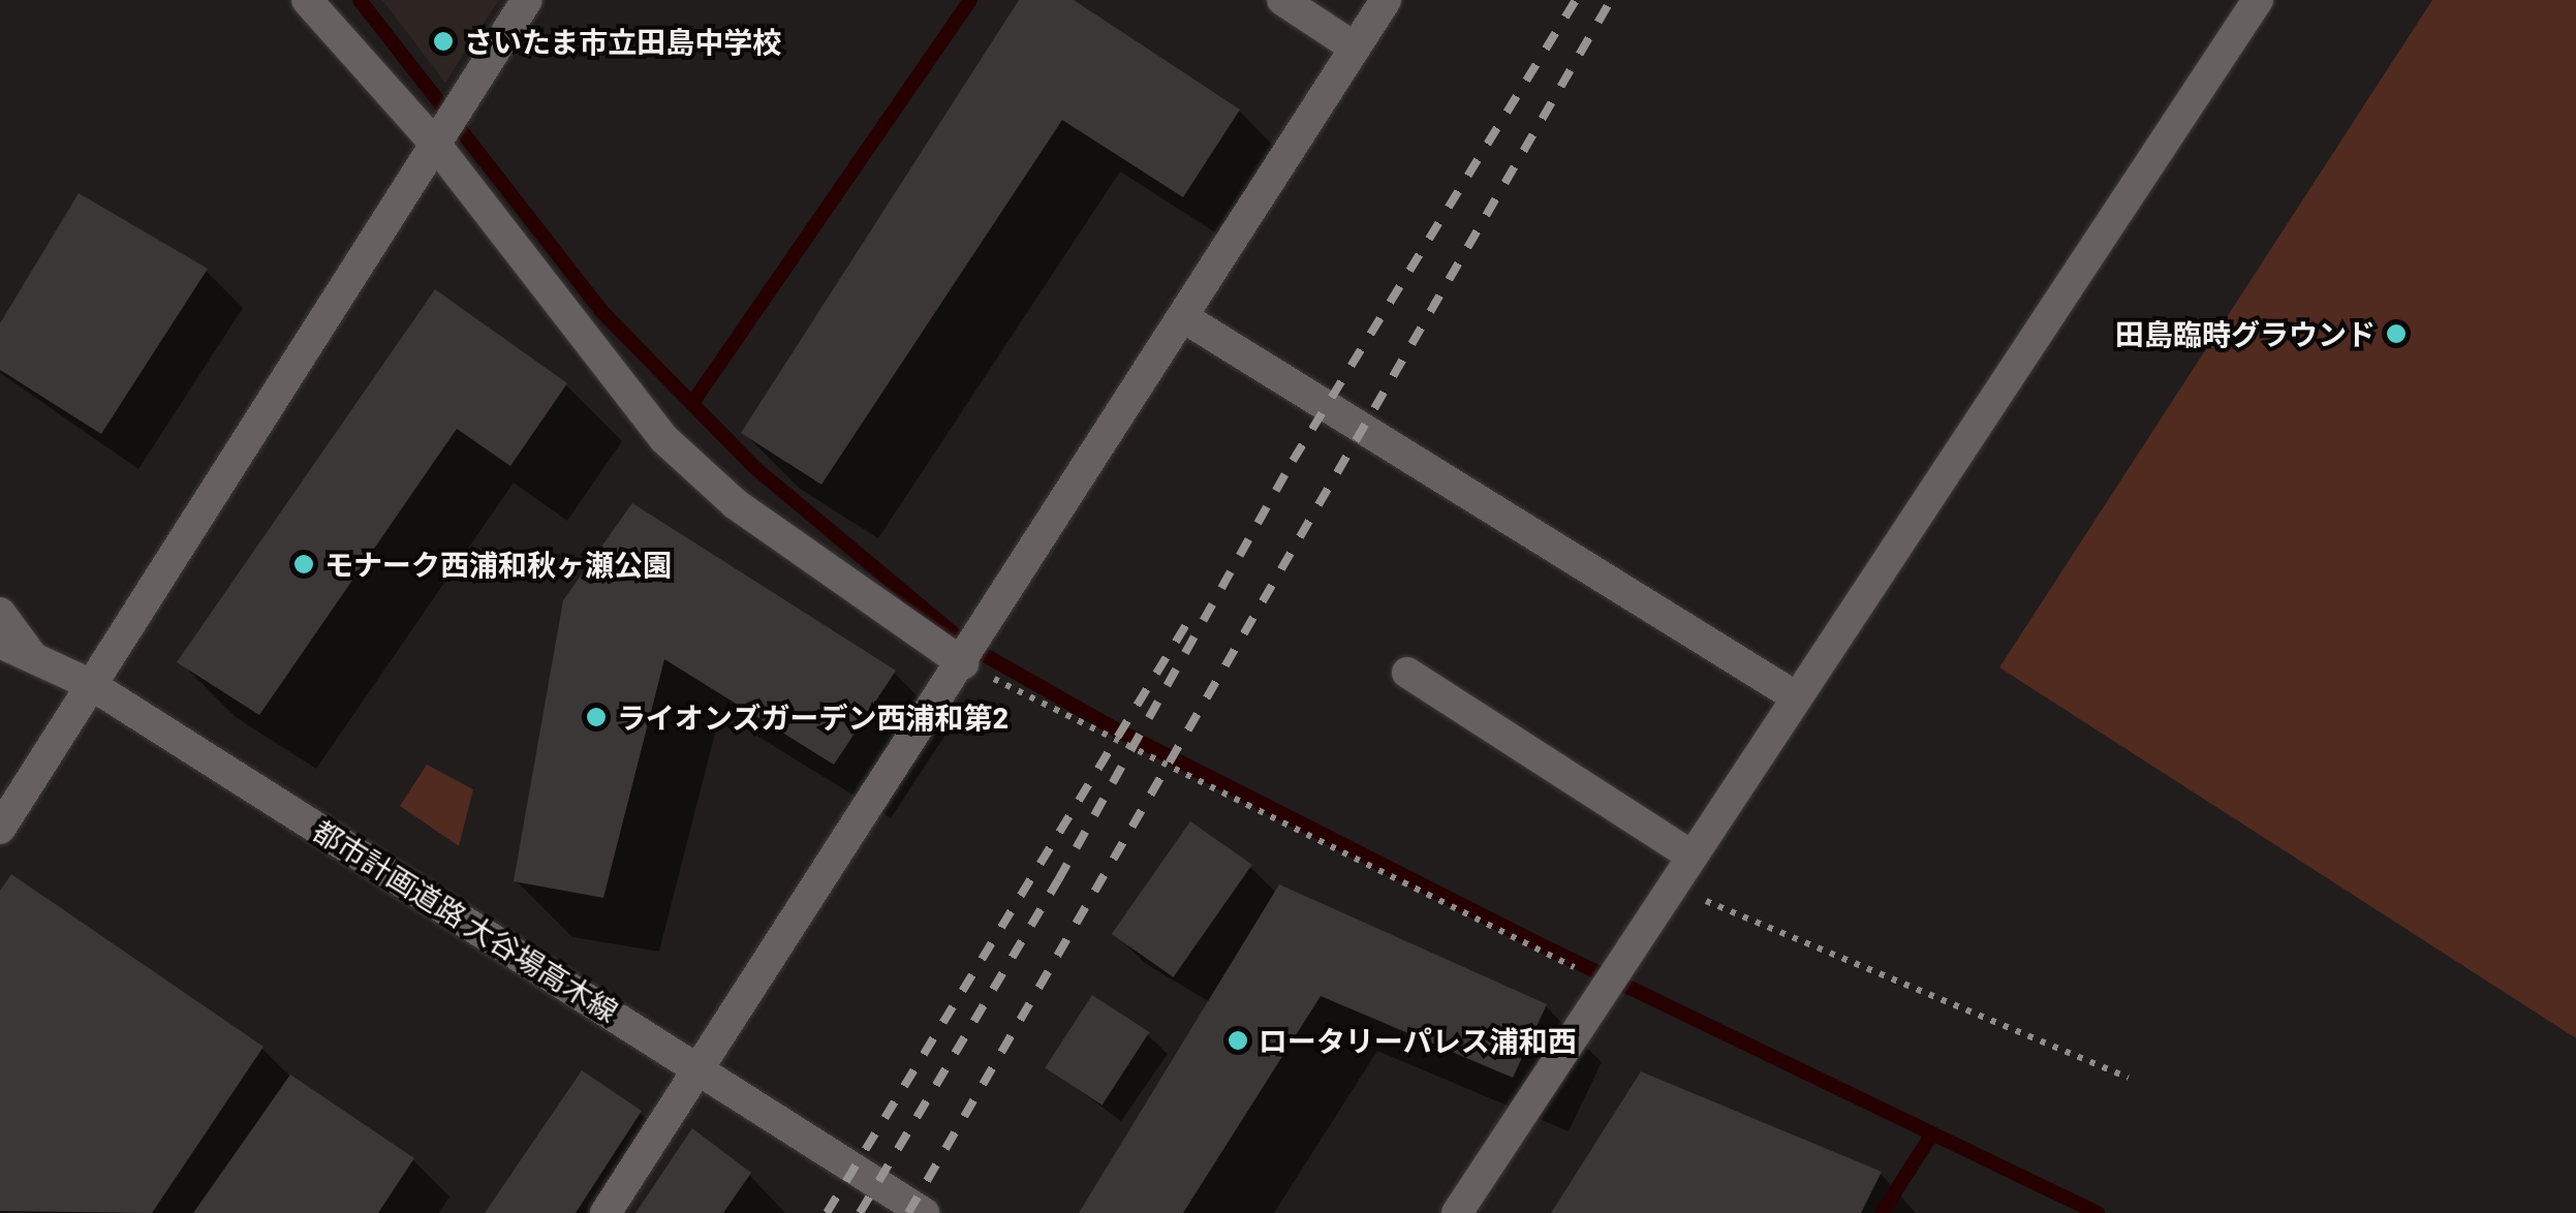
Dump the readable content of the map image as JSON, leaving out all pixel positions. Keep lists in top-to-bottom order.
{
  "streets": {
    "street": ["都市計画道路 大谷場高木線"]
  },
  "places": [
    "さいたま市立田島中学校",
    "田島臨時グラウンド",
    "モナーク西浦和秋ヶ瀬公園",
    "ライオンズガーデン西浦和第2",
    "ロータリーパレス浦和西"
  ]
}
